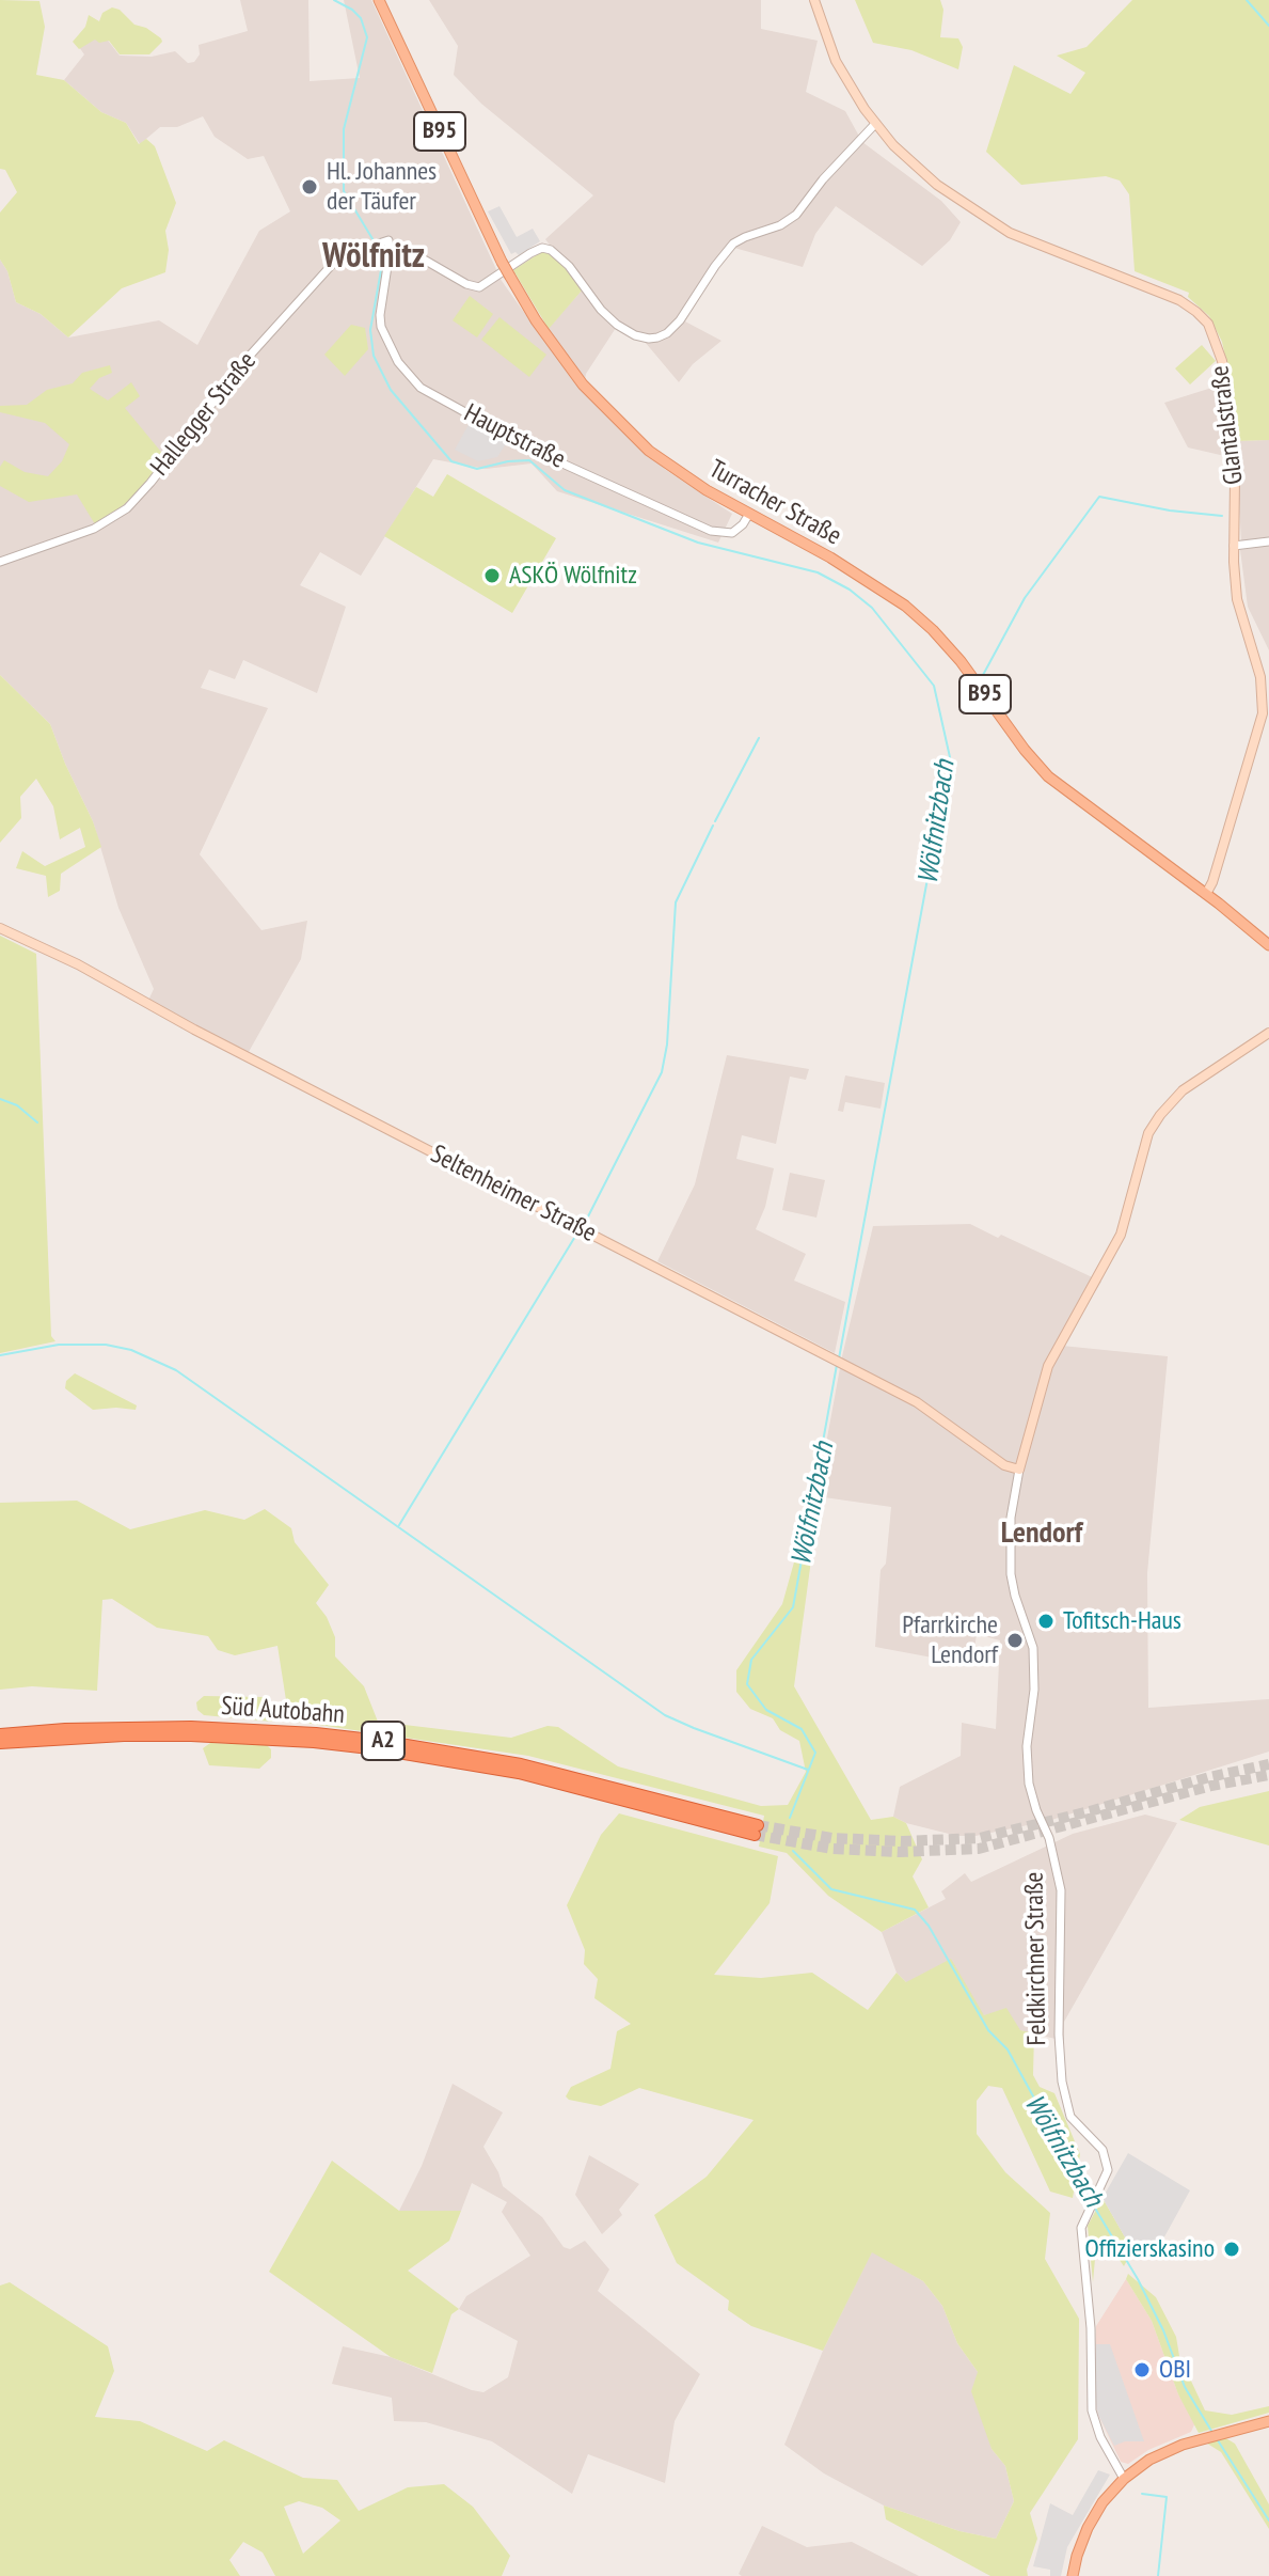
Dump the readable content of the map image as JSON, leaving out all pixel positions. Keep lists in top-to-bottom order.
{
  "streets": {
    "highway": ["Süd Autobahn", "A2"],
    "main road": [
      "B95",
      "Glantalstraße",
      "Turracher Straße",
      "Seltenheimer Straße",
      "Feldkirchner Straße"
    ],
    "street": ["Hallegger Straße", "Hauptstraße"]
  },
  "crossings": [
    ["Hallegger Straße", "Hauptstraße"],
    ["Glantalstraße", "Turracher Straße"],
    ["Hauptstraße", "Turracher Straße"],
    ["Seltenheimer Straße", "Feldkirchner Straße"]
  ],
  "districts": ["Wölfnitz", "Lendorf"],
  "water": ["Wölfnitzbach"],
  "places": [
    "Hl. Johannes der Täufer",
    "ASKÖ Wölfnitz",
    "Tofitsch-Haus",
    "Pfarrkirche Lendorf",
    "Offizierskasino",
    "OBI"
  ]
}
